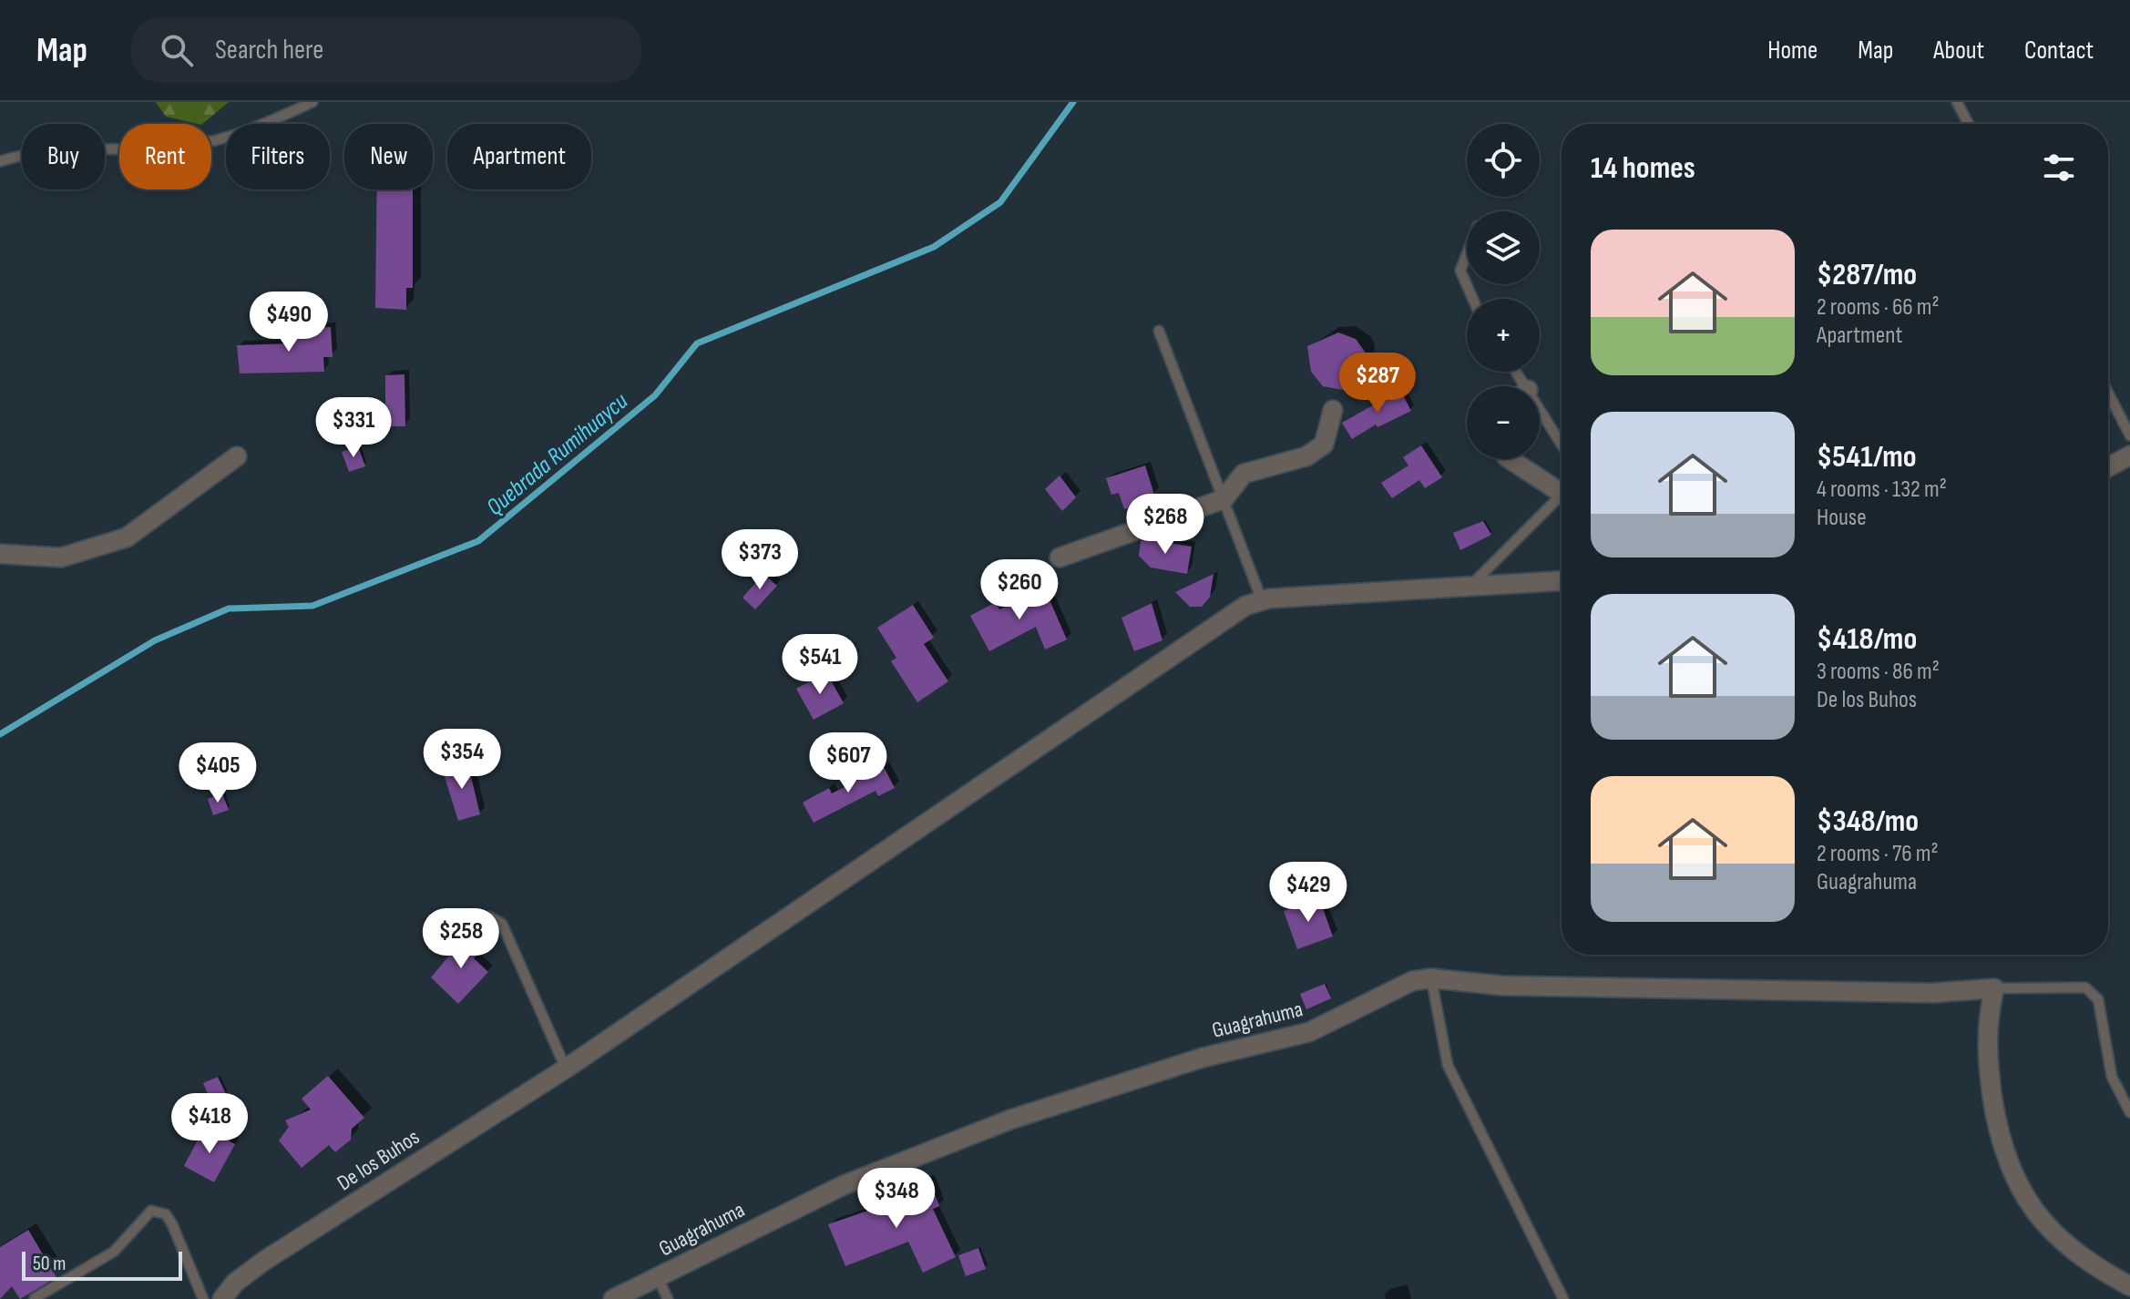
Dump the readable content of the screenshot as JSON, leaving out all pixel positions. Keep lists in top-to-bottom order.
{
  "streets": {
    "street": ["Guagrahuma", "De los Buhos"]
  },
  "water": ["Quebrada Rumihuaycu"],
  "scale_bar": "50 m",
  "page": {
    "header": "Map",
    "search": "Search here",
    "nav": [
      "Home",
      "Map",
      "About",
      "Contact"
    ],
    "map_buttons": ["+", "−"],
    "chip": [
      "Buy",
      "Rent",
      "Filters",
      "New",
      "Apartment"
    ],
    "heading": "14 homes",
    "list": [
      {
        "name": "$287/mo",
        "note": "2 rooms · 66 m² · Apartment"
      },
      {
        "name": "$541/mo",
        "note": "4 rooms · 132 m² · House"
      },
      {
        "name": "$418/mo",
        "note": "3 rooms · 86 m² · De los Buhos"
      },
      {
        "name": "$348/mo",
        "note": "2 rooms · 76 m² · Guagrahuma"
      }
    ],
    "price": [
      "$490",
      "$287",
      "$331",
      "$268",
      "$373",
      "$260",
      "$541",
      "$354",
      "$607",
      "$405",
      "$429",
      "$258",
      "$418",
      "$348"
    ],
    "scale": "50 m"
  }
}
